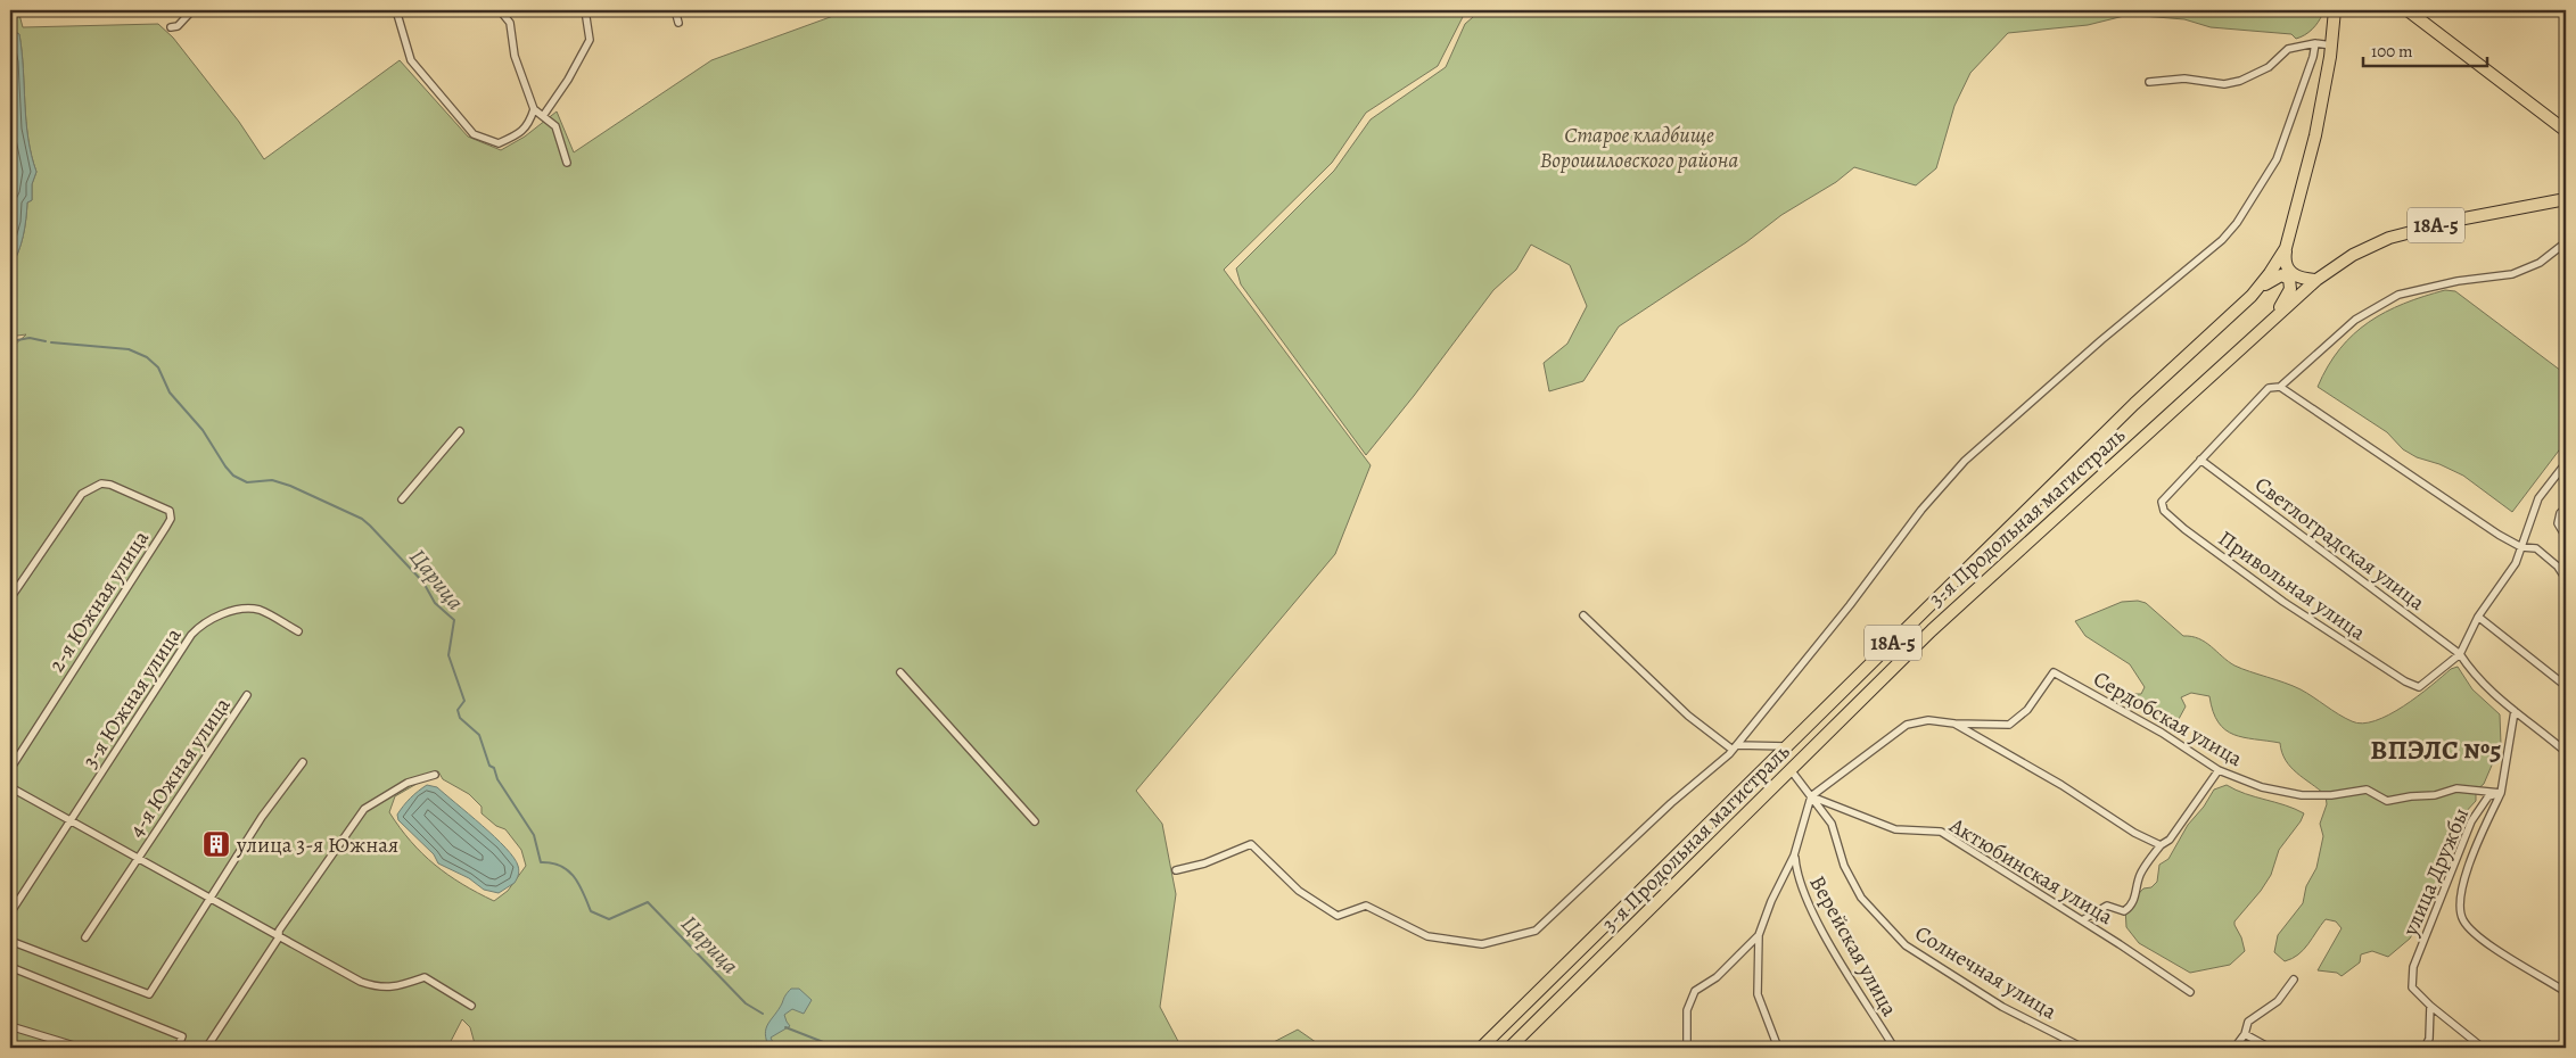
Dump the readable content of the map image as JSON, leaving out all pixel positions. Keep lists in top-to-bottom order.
{
  "streets": {
    "highway": ["18А-5", "3-я Продольная магистраль"],
    "street": [
      "Светлоградская улица",
      "Привольная улица",
      "2-я Южная улица",
      "3-я Южная улица",
      "Сердобская улица",
      "4-я Южная улица",
      "Актюбинская улица",
      "улица Дружбы",
      "Верейская улица",
      "Солнечная улица"
    ]
  },
  "crossings": [
    ["3-я Продольная магистраль", "Солнечная улица"],
    ["Светлоградская улица", "Привольная улица"],
    ["Сердобская улица", "улица Дружбы"],
    ["Актюбинская улица", "Солнечная улица"]
  ],
  "districts": ["ВПЭЛС №5"],
  "water": ["Царица"],
  "parks": ["Старое кладбище Ворошиловского района"],
  "places": {
    "building": ["улица 3-я Южная"]
  },
  "scale_bar": "100 m"
}
